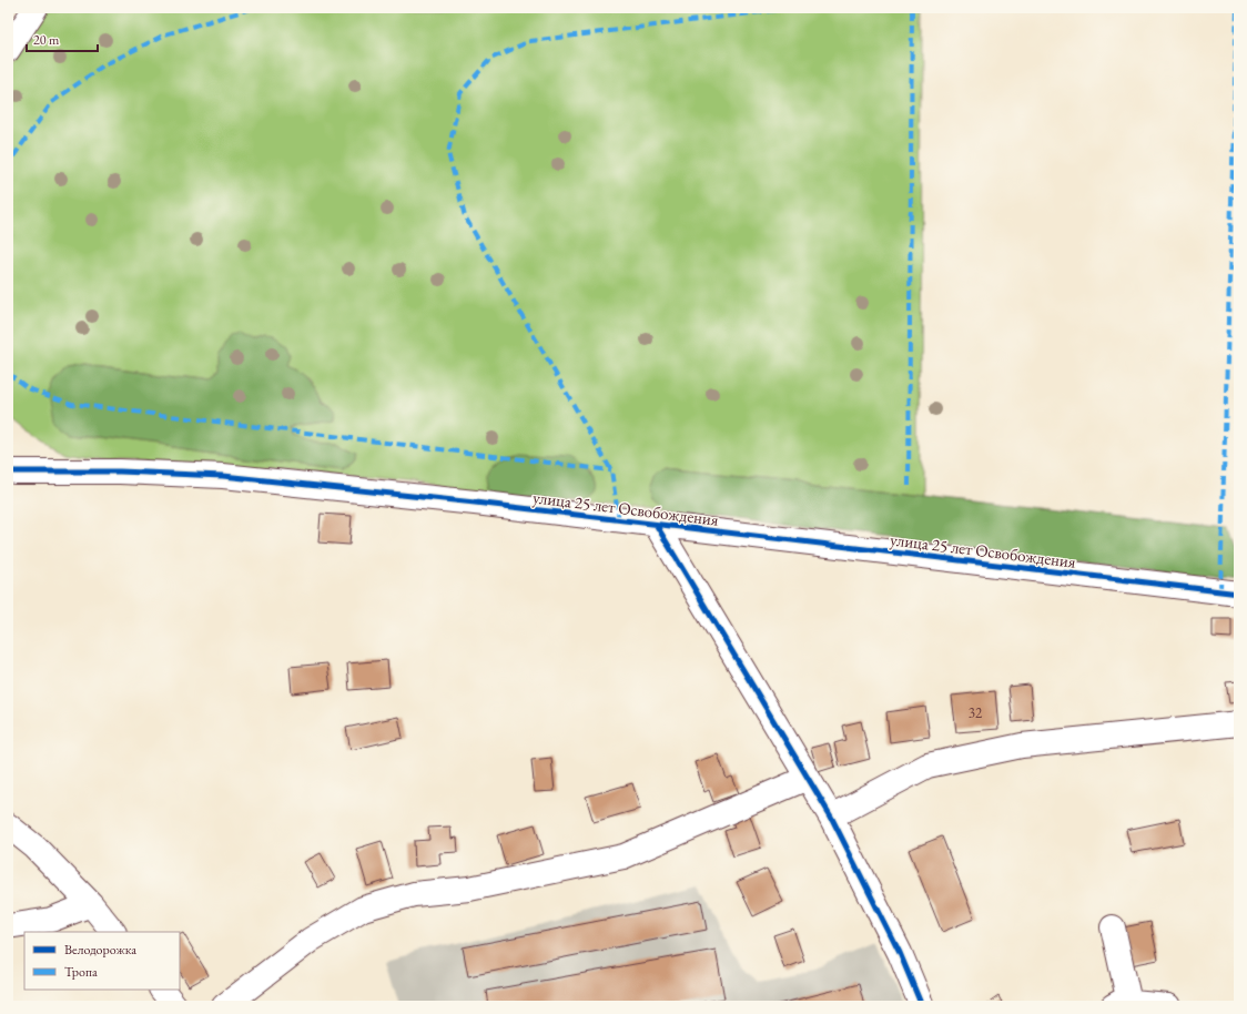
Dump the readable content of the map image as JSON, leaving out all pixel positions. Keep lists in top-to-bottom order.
{
  "streets": {
    "street": ["улица 25 лет Освобождения"]
  },
  "house_numbers": ["32"],
  "legend": ["Велодорожка", "Тропа"],
  "scale_bar": "20 m"
}
